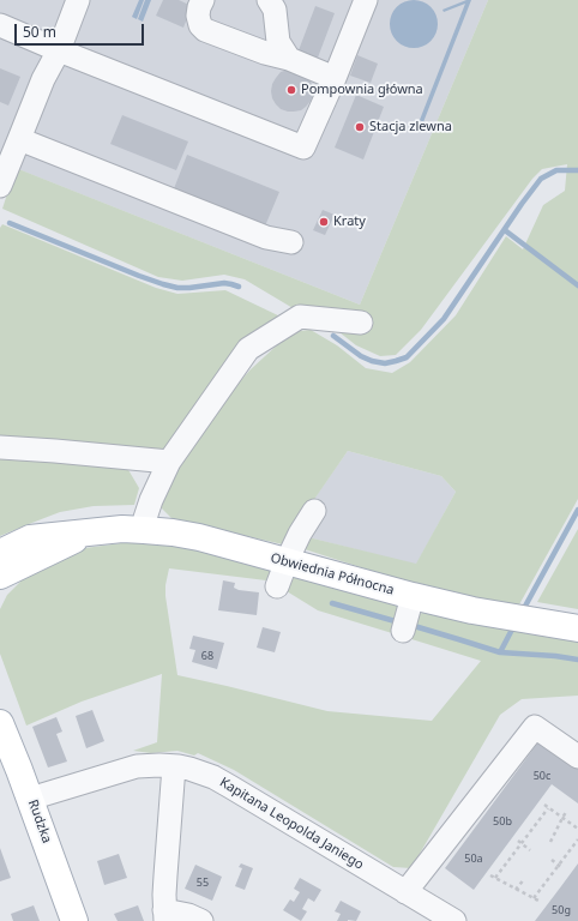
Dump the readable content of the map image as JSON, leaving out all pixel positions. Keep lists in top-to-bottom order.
{
  "streets": {
    "main road": ["Obwiednia Północna", "Rudzka"],
    "street": ["Kapitana Leopolda Janiego"]
  },
  "crossings": [
    ["Rudzka", "Kapitana Leopolda Janiego"]
  ],
  "places": ["Pompownia główna", "Stacja zlewna", "Kraty"],
  "house_numbers": [
    "68",
    "50c",
    "50b",
    "50a",
    "55",
    "50g"
  ],
  "scale_bar": "50 m"
}
